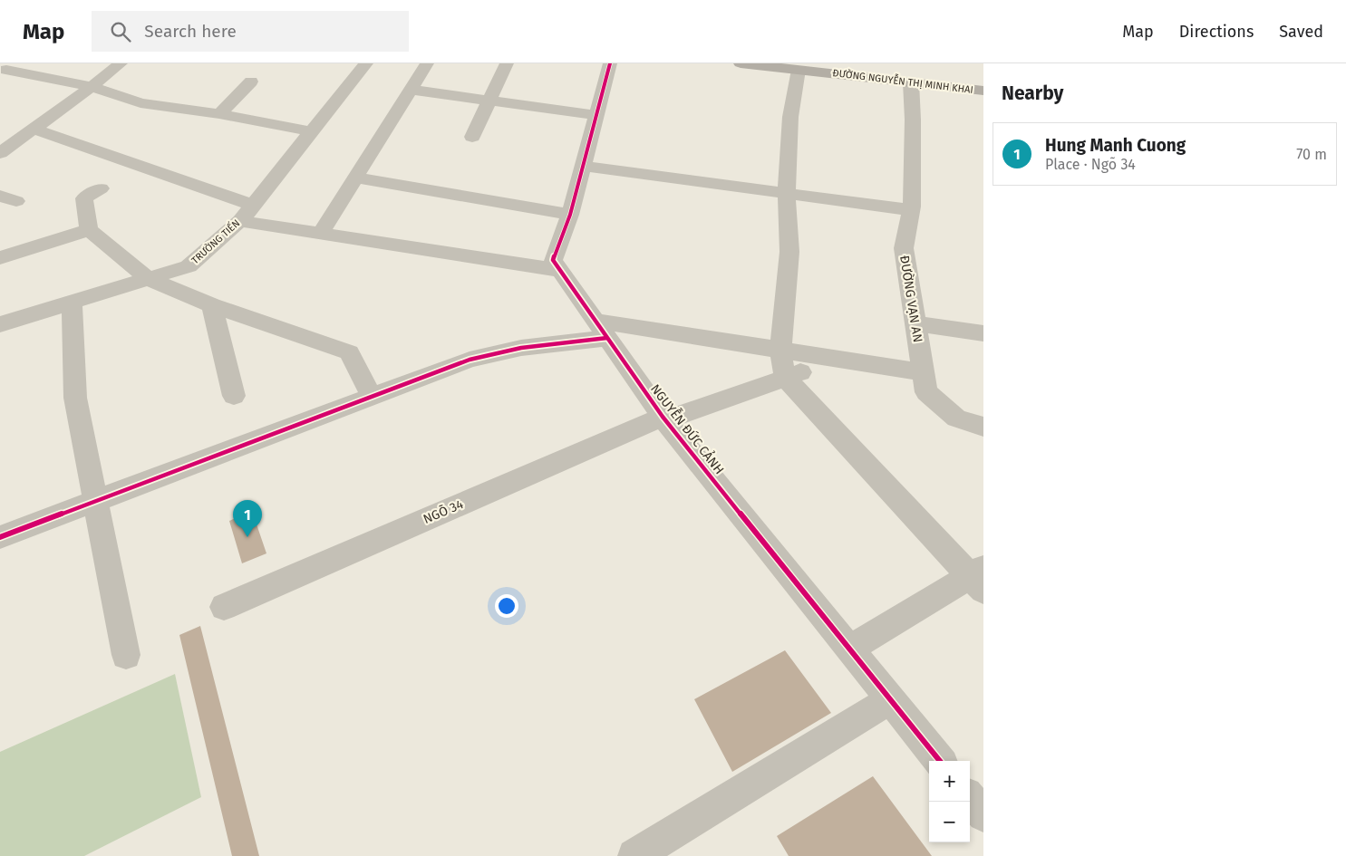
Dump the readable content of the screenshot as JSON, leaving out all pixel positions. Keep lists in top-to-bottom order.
{
  "streets": {
    "main road": ["ĐƯỜNG NGUYỄN THỊ MINH KHAI"],
    "street": [
      "TRƯỜNG TIẾN",
      "ĐƯỜNG VẠN AN",
      "NGUYỄN ĐỨC CẢNH",
      "NGÕ 34"
    ]
  },
  "crossings": [
    ["ĐƯỜNG NGUYỄN THỊ MINH KHAI", "ĐƯỜNG VẠN AN"],
    ["NGUYỄN ĐỨC CẢNH", "NGÕ 34"]
  ],
  "page": {
    "header": "Map",
    "search": "Search here",
    "nav": ["Map", "Directions", "Saved"],
    "heading": "Nearby",
    "list": [
      {
        "mark": "1",
        "name": "Hung Manh Cuong",
        "note": "Place · Ngõ 34",
        "value": "70 m"
      }
    ],
    "pins": "1",
    "map_buttons": ["+", "−"]
  }
}
